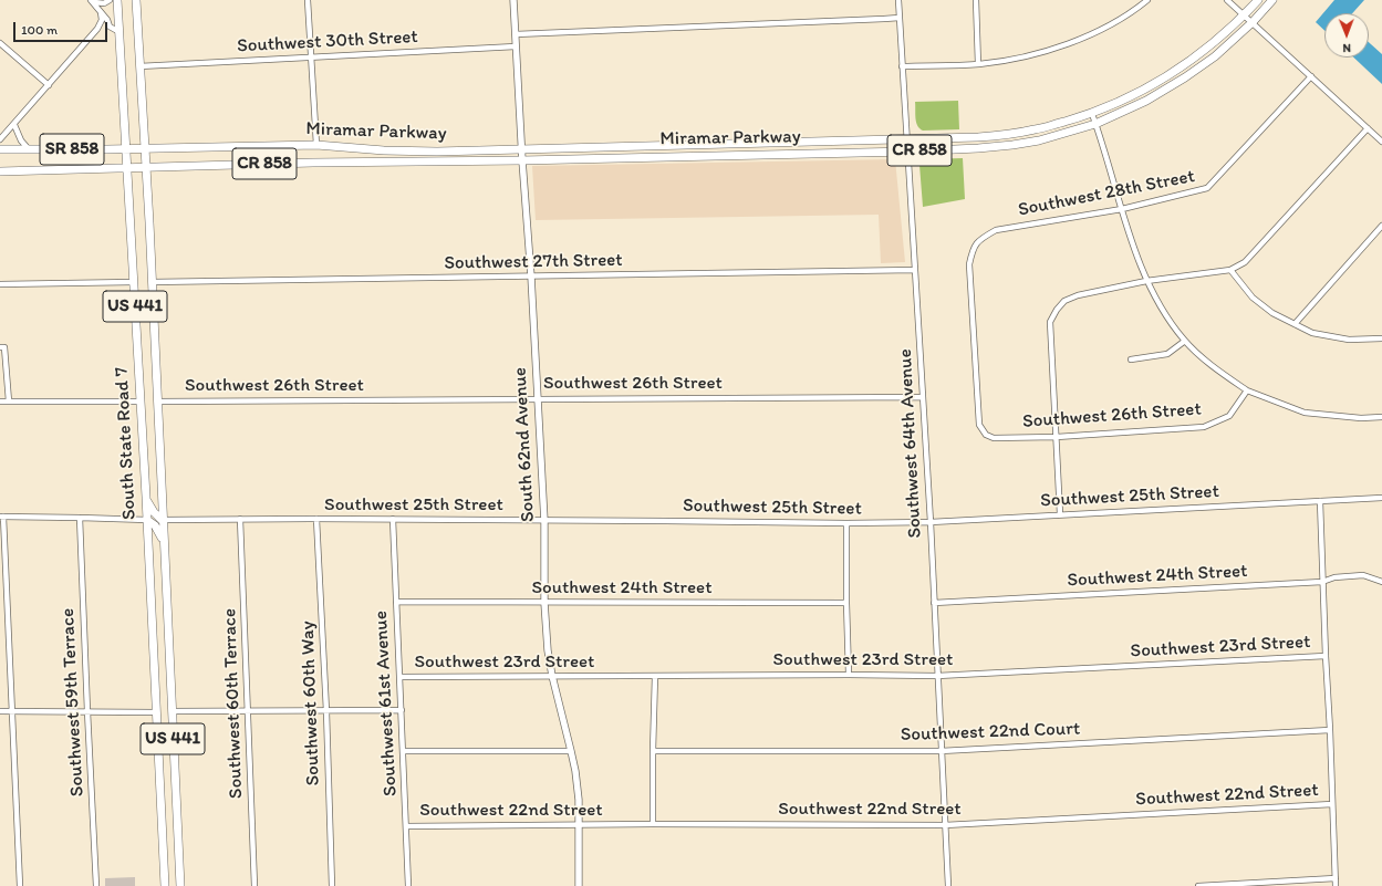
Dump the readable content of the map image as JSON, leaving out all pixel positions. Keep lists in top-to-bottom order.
{
  "streets": {
    "main road": [
      "Miramar Parkway",
      "SR 858",
      "CR 858",
      "US 441",
      "South State Road 7"
    ],
    "street": [
      "Southwest 30th Street",
      "Southwest 28th Street",
      "Southwest 27th Street",
      "Southwest 26th Street",
      "Southwest 64th Avenue",
      "South 62nd Avenue",
      "Southwest 25th Street",
      "Southwest 24th Street",
      "Southwest 23rd Street",
      "Southwest 59th Terrace",
      "Southwest 60th Terrace",
      "Southwest 60th Way",
      "Southwest 61st Avenue",
      "Southwest 22nd Court",
      "Southwest 22nd Street"
    ]
  },
  "crossings": [
    ["Southwest 30th Street", "South State Road 7"],
    ["Southwest 30th Street", "South 62nd Avenue"],
    ["Miramar Parkway", "SR 858"],
    ["Miramar Parkway", "South State Road 7"],
    ["Miramar Parkway", "Southwest 64th Avenue"],
    ["Miramar Parkway", "South 62nd Avenue"],
    ["SR 858", "South State Road 7"],
    ["Southwest 28th Street", "Southwest 26th Street"],
    ["Southwest 27th Street", "South State Road 7"],
    ["Southwest 27th Street", "Southwest 64th Avenue"],
    ["Southwest 27th Street", "South 62nd Avenue"],
    ["Southwest 26th Street", "South State Road 7"],
    ["Southwest 26th Street", "Southwest 64th Avenue"],
    ["Southwest 26th Street", "South 62nd Avenue"],
    ["South State Road 7", "Southwest 25th Street"],
    ["Southwest 64th Avenue", "Southwest 25th Street"],
    ["Southwest 64th Avenue", "Southwest 24th Street"],
    ["Southwest 64th Avenue", "Southwest 23rd Street"],
    ["Southwest 64th Avenue", "Southwest 22nd Court"],
    ["Southwest 64th Avenue", "Southwest 22nd Street"],
    ["South 62nd Avenue", "Southwest 25th Street"],
    ["South 62nd Avenue", "Southwest 24th Street"],
    ["South 62nd Avenue", "Southwest 23rd Street"],
    ["South 62nd Avenue", "Southwest 22nd Street"],
    ["Southwest 25th Street", "Southwest 60th Terrace"],
    ["Southwest 25th Street", "Southwest 60th Way"],
    ["Southwest 25th Street", "Southwest 61st Avenue"],
    ["Southwest 24th Street", "Southwest 61st Avenue"],
    ["Southwest 23rd Street", "Southwest 61st Avenue"],
    ["Southwest 61st Avenue", "Southwest 22nd Street"]
  ],
  "scale_bar": "100 m",
  "north": "bottom"
}
